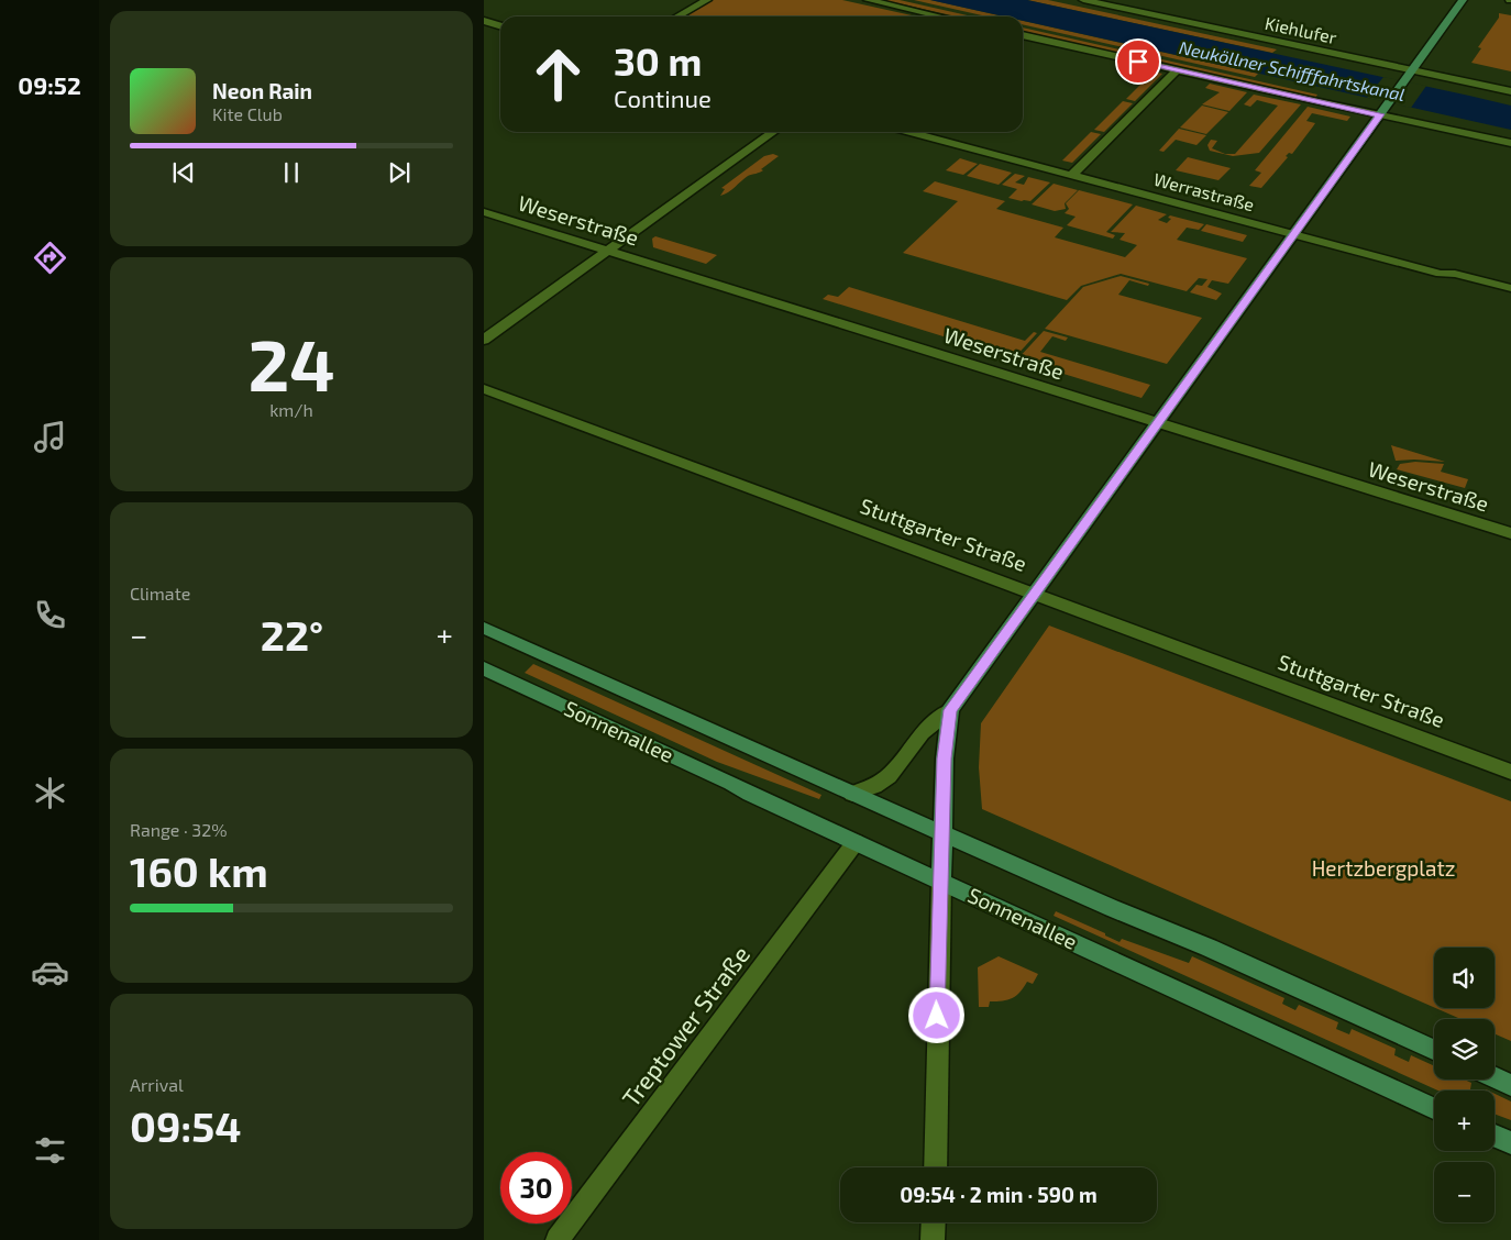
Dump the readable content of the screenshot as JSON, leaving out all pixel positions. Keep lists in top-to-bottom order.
{
  "streets": {
    "street": [
      "Kiehlufer",
      "Werrastraße",
      "Weserstraße",
      "Stuttgarter Straße",
      "Sonnenallee",
      "Treptower Straße"
    ]
  },
  "crossings": [
    ["Sonnenallee", "Treptower Straße"]
  ],
  "water": ["Neuköllner Schifffahrtskanal"],
  "parks": ["Hertzbergplatz"],
  "page": {
    "tabs": "09:52",
    "turn": ["30 m", "Continue"],
    "song": ["Neon Rain", "Kite Club"],
    "tile": [
      ["24", "km/h"],
      "Climate",
      ["Range · 32%", "160 km"],
      ["Arrival", "09:54"]
    ],
    "heat": ["−", "22°", "+"],
    "map_buttons": ["+", "−"],
    "limit": "30",
    "trip": "09:54 · 2 min · 590 m"
  }
}
